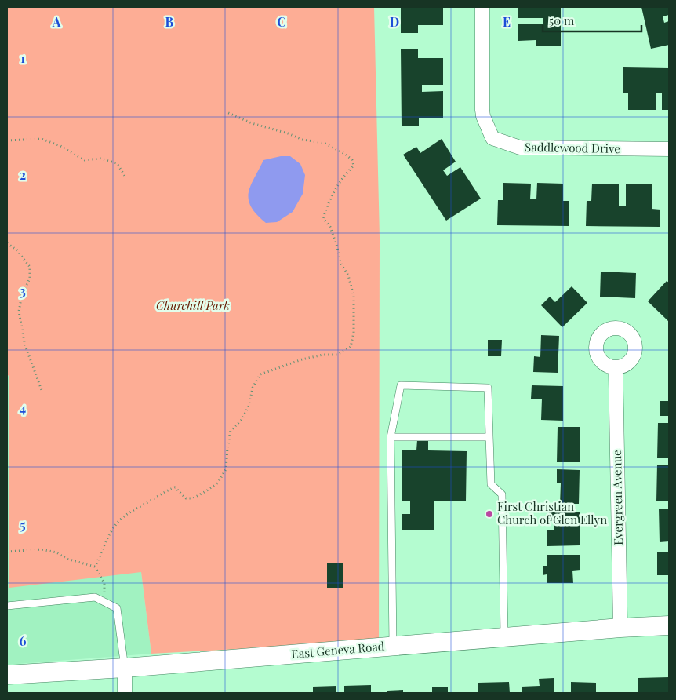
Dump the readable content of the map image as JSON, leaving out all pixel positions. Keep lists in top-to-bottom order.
{
  "streets": {
    "main road": ["East Geneva Road"],
    "street": ["Saddlewood Drive", "Evergreen Avenue"]
  },
  "crossings": [
    ["Evergreen Avenue", "East Geneva Road"]
  ],
  "parks": ["Churchill Park"],
  "places": ["First Christian Church of Glen Ellyn"],
  "scale_bar": "50 m",
  "grid": {
    "columns": [
      "A",
      "B",
      "C",
      "D",
      "E"
    ],
    "rows": [
      "1",
      "2",
      "3",
      "4",
      "5",
      "6"
    ]
  }
}
